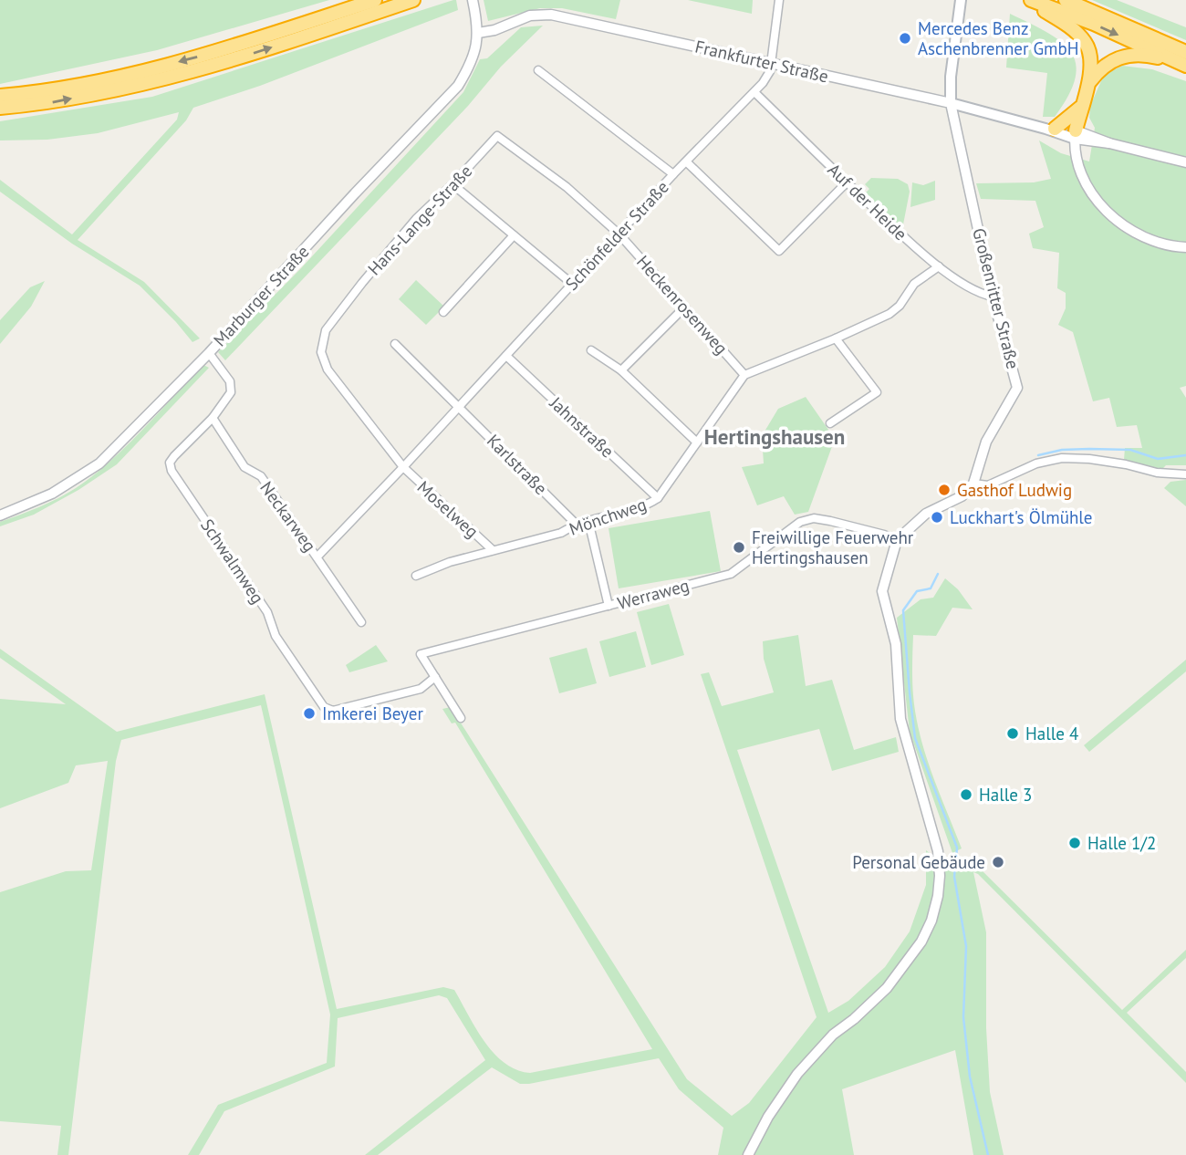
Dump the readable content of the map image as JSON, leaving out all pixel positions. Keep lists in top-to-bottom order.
{
  "streets": {
    "main road": ["Frankfurter Straße"],
    "street": [
      "Auf der Heide",
      "Hans-Lange-Straße",
      "Schönfelder Straße",
      "Marburger Straße",
      "Großenritter Straße",
      "Heckenrosenweg",
      "Jahnstraße",
      "Karlstraße",
      "Moselweg",
      "Neckarweg",
      "Mönchweg",
      "Schwalmweg",
      "Werraweg"
    ]
  },
  "crossings": [
    ["Frankfurter Straße", "Schönfelder Straße"],
    ["Frankfurter Straße", "Marburger Straße"],
    ["Frankfurter Straße", "Großenritter Straße"],
    ["Auf der Heide", "Schönfelder Straße"],
    ["Auf der Heide", "Großenritter Straße"],
    ["Hans-Lange-Straße", "Schönfelder Straße"],
    ["Hans-Lange-Straße", "Heckenrosenweg"],
    ["Hans-Lange-Straße", "Moselweg"],
    ["Schönfelder Straße", "Heckenrosenweg"],
    ["Schönfelder Straße", "Jahnstraße"],
    ["Schönfelder Straße", "Karlstraße"],
    ["Schönfelder Straße", "Moselweg"],
    ["Schönfelder Straße", "Neckarweg"],
    ["Heckenrosenweg", "Mönchweg"],
    ["Jahnstraße", "Mönchweg"],
    ["Karlstraße", "Mönchweg"],
    ["Moselweg", "Mönchweg"],
    ["Neckarweg", "Schwalmweg"],
    ["Schwalmweg", "Werraweg"]
  ],
  "districts": ["Hertingshausen"],
  "places": [
    "Mercedes Benz Aschenbrenner GmbH",
    "Gasthof Ludwig",
    "Luckhart's Ölmühle",
    "Freiwillige Feuerwehr Hertingshausen",
    "Imkerei Beyer",
    "Halle 4",
    "Halle 3",
    "Halle 1/2",
    "Personal Gebäude"
  ]
}
